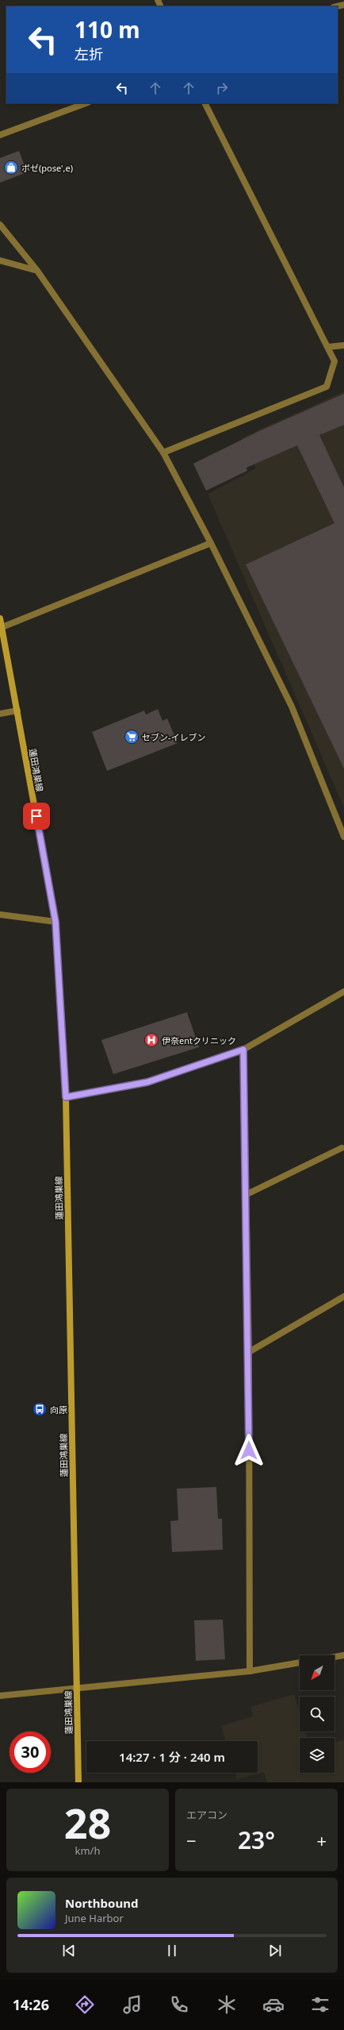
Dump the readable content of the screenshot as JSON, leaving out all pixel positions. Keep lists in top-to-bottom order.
{
  "streets": {
    "main road": ["蓮田鴻巣線"]
  },
  "places": {
    "shop": ["ポゼ(pose',e)"],
    "supermarket": ["セブン-イレブン"],
    "hospital": ["伊奈entクリニック"],
    "bus stop": ["向原"]
  },
  "north": "bottom left",
  "page": {
    "turn": ["110 m", "左折"],
    "limit": "30",
    "trip": "14:27 · 1 分 · 240 m",
    "tile": [
      ["28", "km/h"],
      "エアコン"
    ],
    "heat": ["−", "23°", "+"],
    "song": ["Northbound", "June Harbor"],
    "tabs": "14:26"
  }
}
